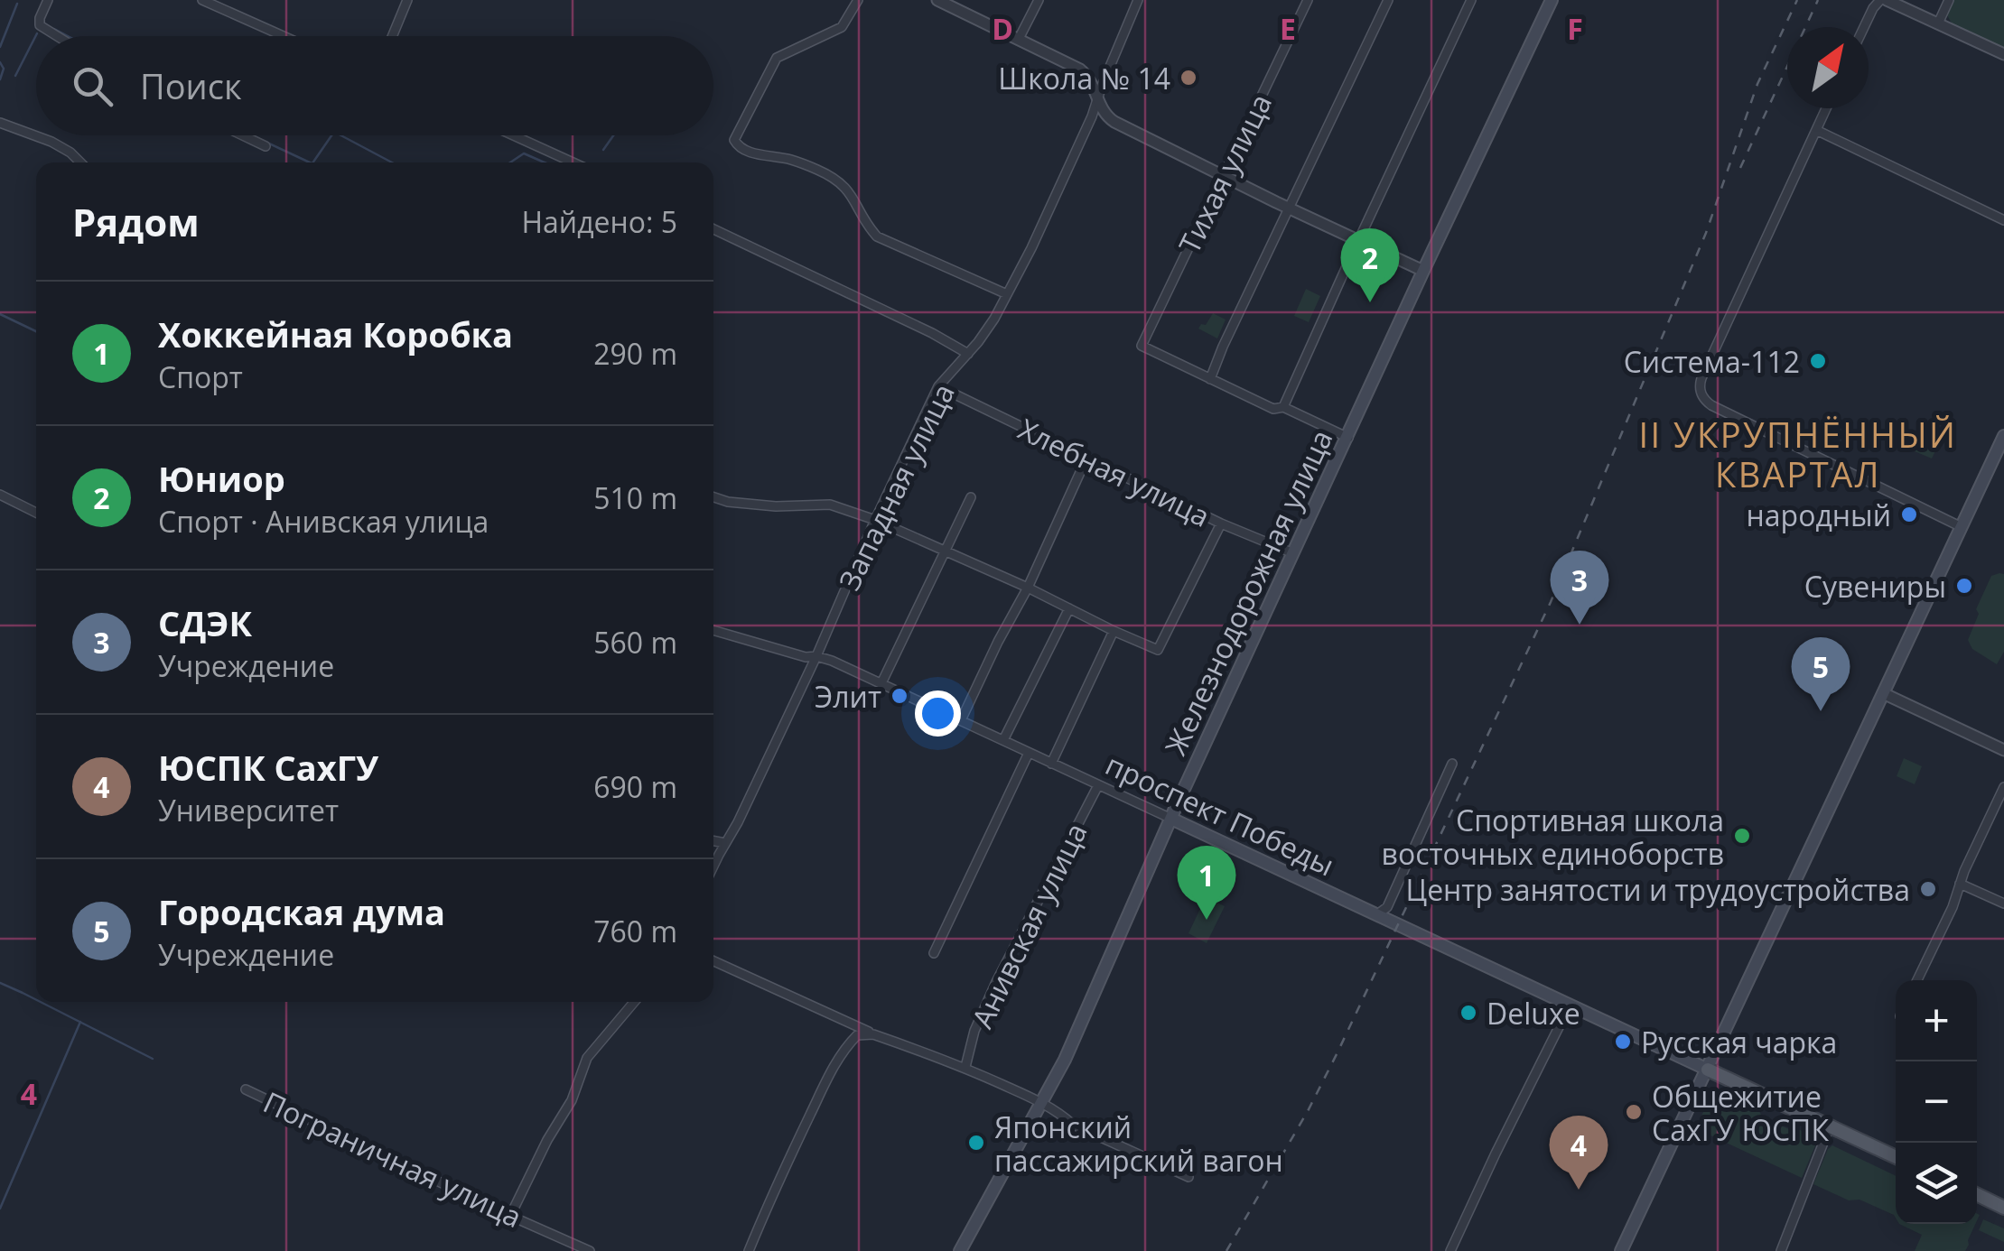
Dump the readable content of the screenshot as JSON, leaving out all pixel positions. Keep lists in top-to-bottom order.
{
  "streets": {
    "main road": ["Железнодорожная улица", "проспект Победы"],
    "street": [
      "Тихая улица",
      "Хлебная улица",
      "Западная улица",
      "Анивская улица",
      "Пограничная улица"
    ]
  },
  "crossings": [
    ["Хлебная улица", "Западная улица"],
    ["Хлебная улица", "Железнодорожная улица"],
    ["Западная улица", "проспект Победы"],
    ["Железнодорожная улица", "проспект Победы"],
    ["проспект Победы", "Анивская улица"]
  ],
  "districts": ["II УКРУПНЁННЫЙ КВАРТАЛ"],
  "places": [
    "Школа № 14",
    "Система-112",
    "народный",
    "Сувениры",
    "Элит",
    "Спортивная школа восточных единоборств",
    "Центр занятости и трудоустройства",
    "Deluxe",
    "Русская чарка",
    "Общежитие СахГУ ЮСПК",
    "Японский пассажирский вагон"
  ],
  "north": "top right",
  "page": {
    "search": "Поиск",
    "heading": ["Рядом", "Найдено: 5"],
    "pins": [
      "2",
      "3",
      "5",
      "1",
      "4"
    ],
    "list": [
      {
        "mark": "1",
        "name": "Хоккейная Коробка",
        "note": "Спорт",
        "value": "290 m"
      },
      {
        "mark": "2",
        "name": "Юниор",
        "note": "Спорт · Анивская улица",
        "value": "510 m"
      },
      {
        "mark": "3",
        "name": "СДЭК",
        "note": "Учреждение",
        "value": "560 m"
      },
      {
        "mark": "4",
        "name": "ЮСПК СахГУ",
        "note": "Университет",
        "value": "690 m"
      },
      {
        "mark": "5",
        "name": "Городская дума",
        "note": "Учреждение",
        "value": "760 m"
      }
    ],
    "map_buttons": ["+", "−"]
  },
  "grid": {
    "columns": ["D", "E", "F"],
    "rows": ["4"]
  }
}
